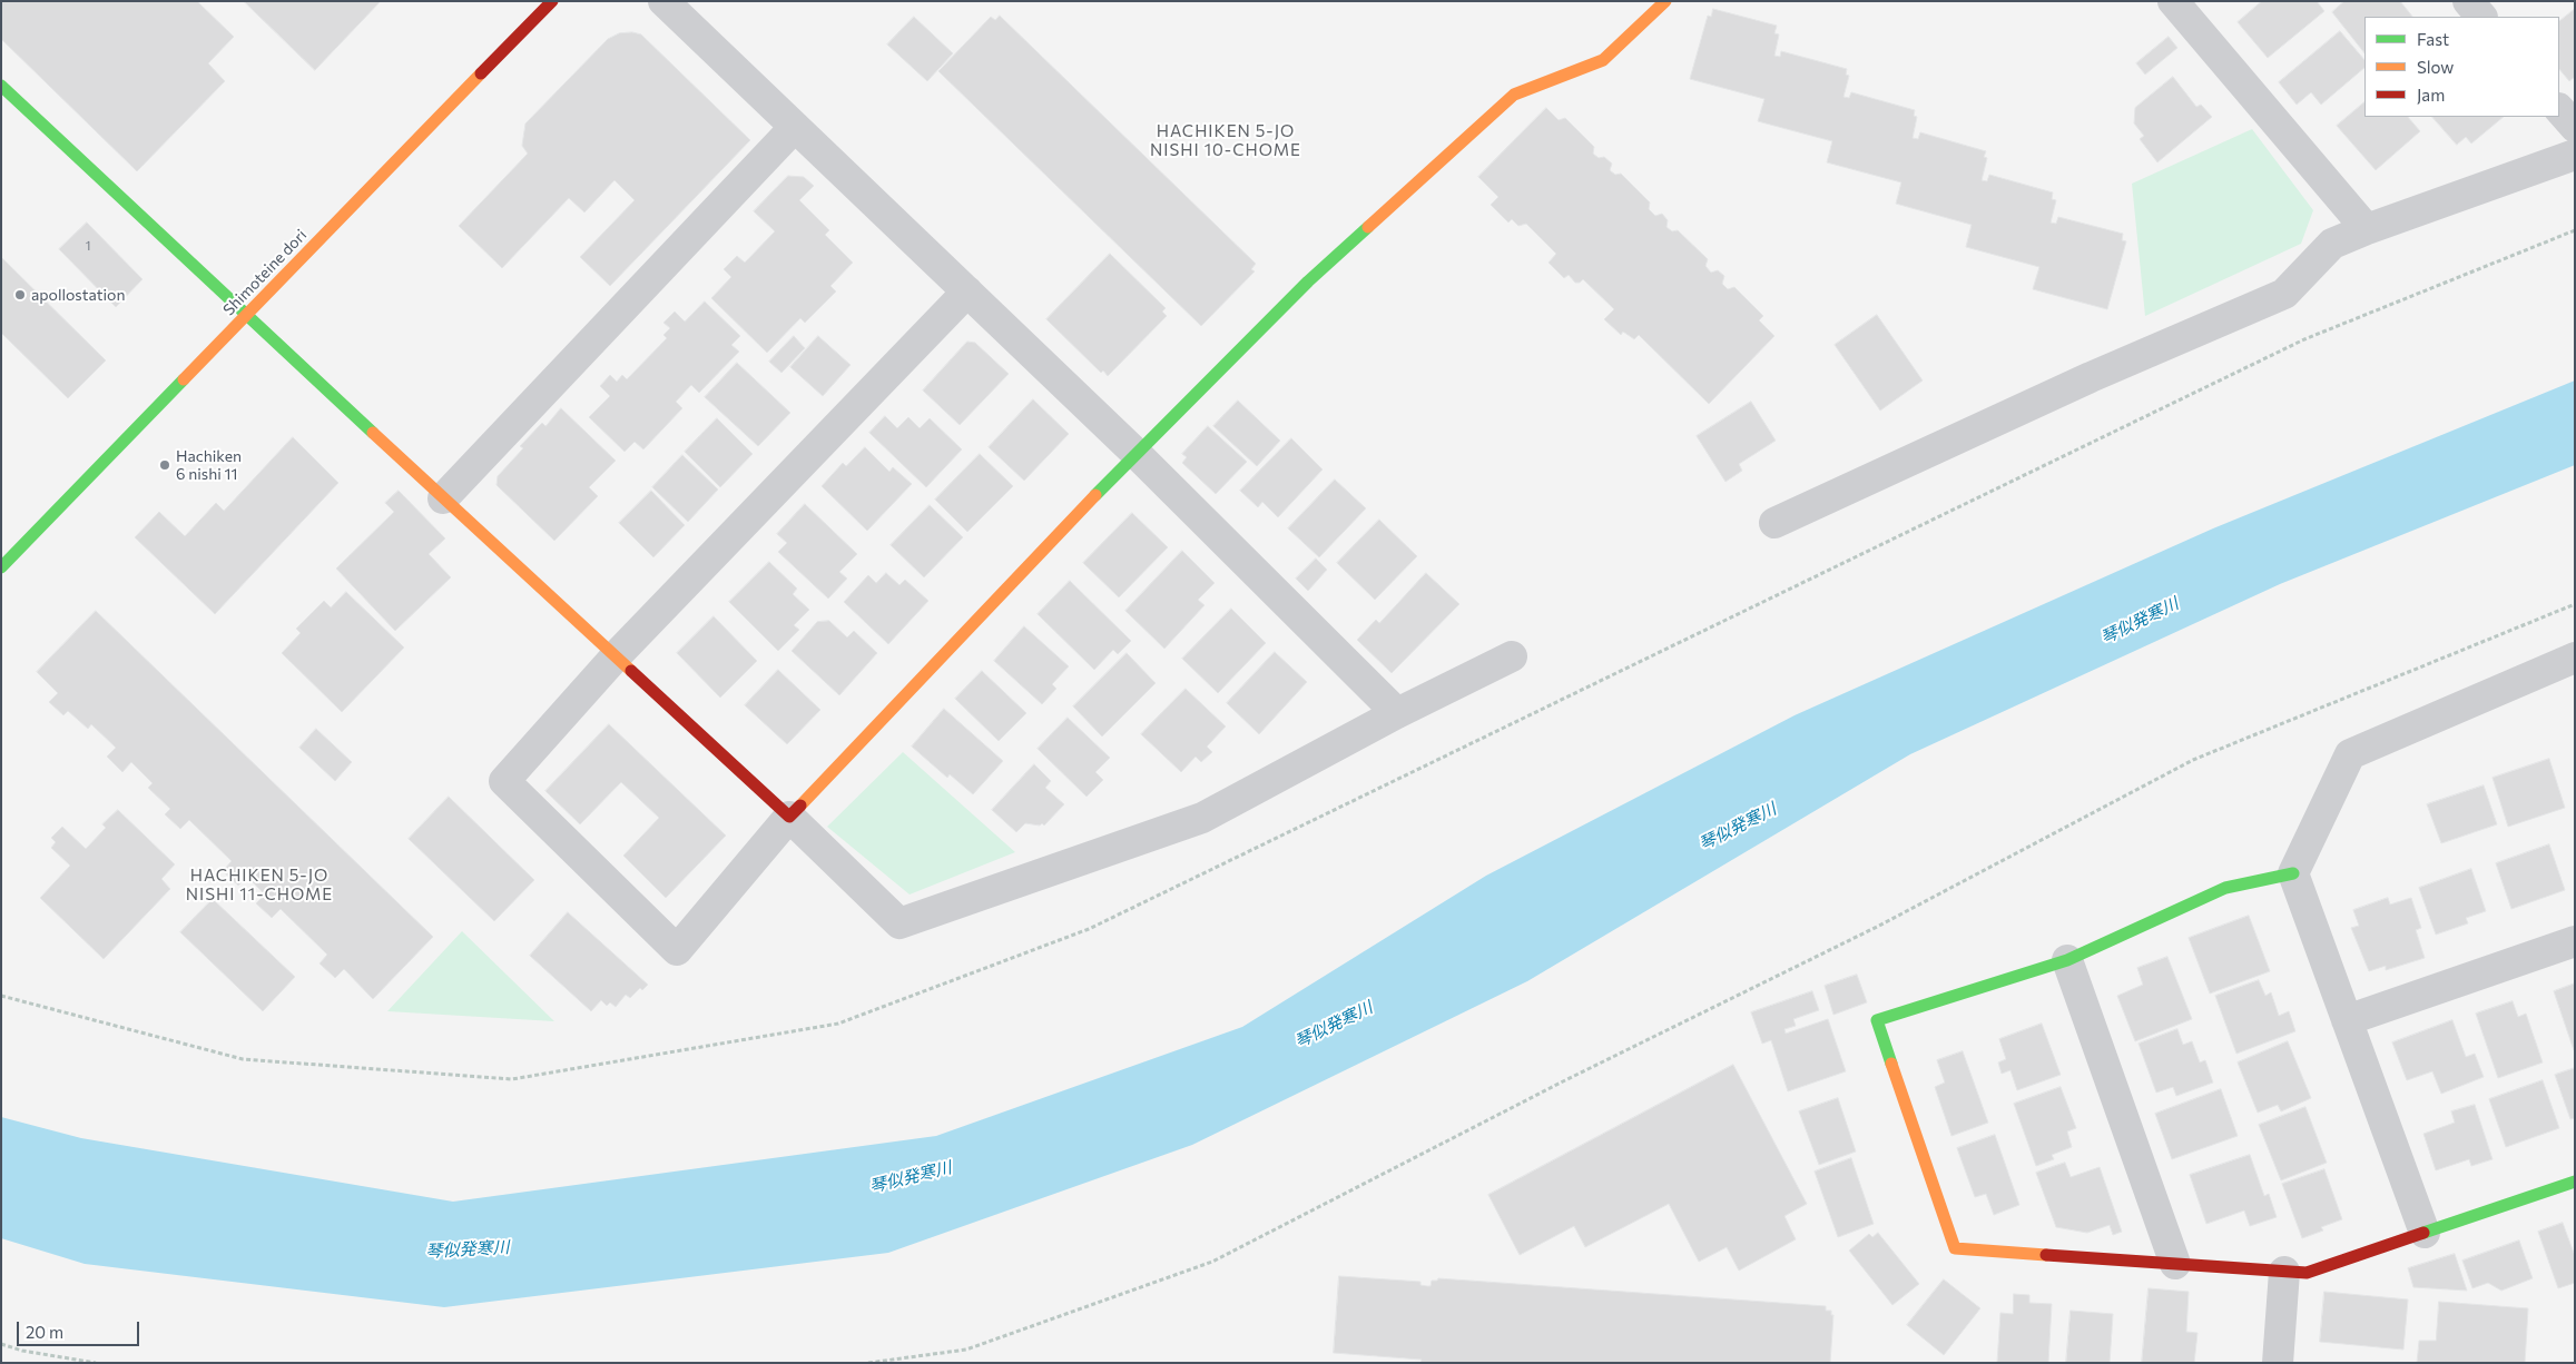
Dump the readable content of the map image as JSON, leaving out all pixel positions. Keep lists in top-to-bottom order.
{
  "streets": {
    "street": ["Shimoteine dori"]
  },
  "districts": ["HACHIKEN 5-JO NISHI 10-CHOME", "HACHIKEN 5-JO NISHI 11-CHOME"],
  "water": ["琴似発寒川"],
  "places": ["apollostation", "Hachiken 6 nishi 11"],
  "house_numbers": ["1"],
  "legend": ["Fast", "Slow", "Jam"],
  "scale_bar": "20 m"
}
